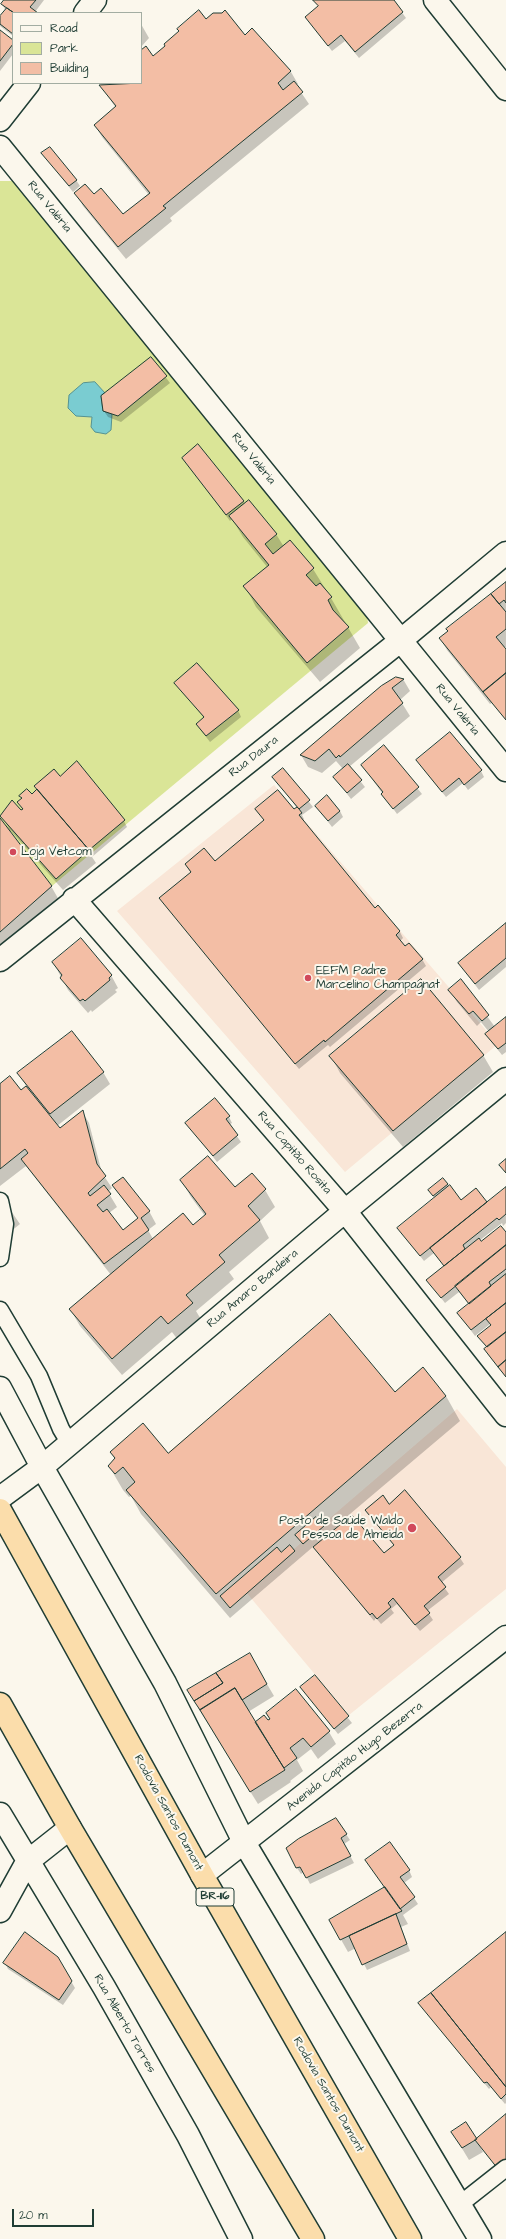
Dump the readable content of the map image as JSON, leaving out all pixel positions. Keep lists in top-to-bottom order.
{
  "streets": {
    "highway": ["Rodovia Santos Dumont", "BR-116"],
    "street": [
      "Rua Valéria",
      "Rua Daura",
      "Rua Capitão Rosita",
      "Rua Amaro Bandeira",
      "Avenida Capitão Hugo Bezerra",
      "Rua Alberto Torres"
    ]
  },
  "crossings": [
    ["Rua Valéria", "Rua Daura"],
    ["Rua Daura", "Rua Capitão Rosita"],
    ["Rua Capitão Rosita", "Rua Amaro Bandeira"],
    ["Avenida Capitão Hugo Bezerra", "Rodovia Santos Dumont"]
  ],
  "places": ["Loja Vetcom", "EEFM Padre Marcelino Champagnat", "Posto de Saúde Waldo Pessoa de Almeida"],
  "legend": ["Road", "Park", "Building"],
  "scale_bar": "20 m"
}
